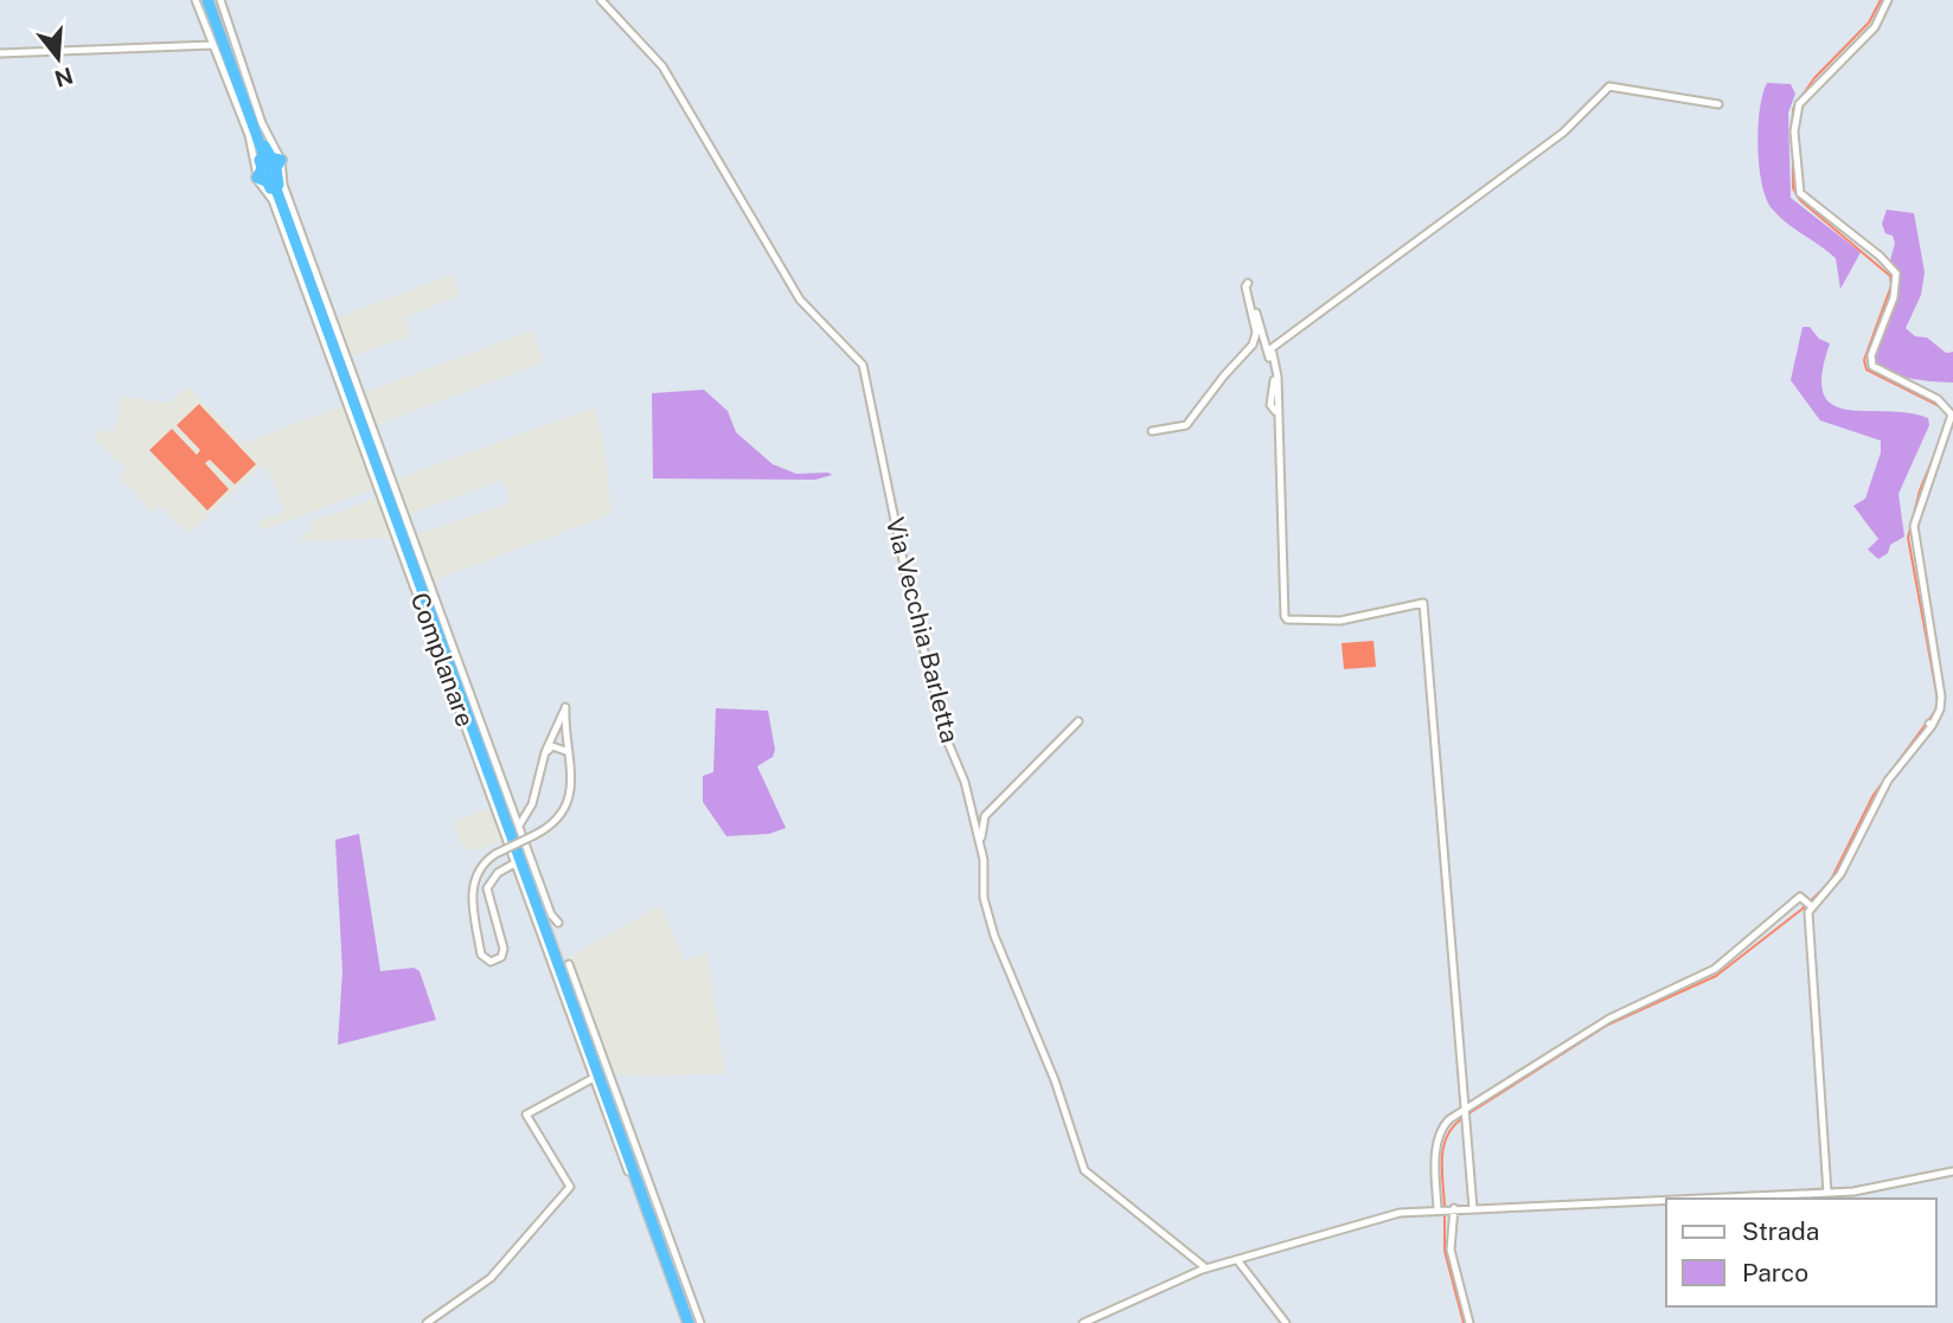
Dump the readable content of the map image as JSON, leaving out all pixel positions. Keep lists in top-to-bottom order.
{
  "streets": {
    "street": ["Via Vecchia Barletta", "Complanare"]
  },
  "legend": ["Strada", "Parco"],
  "north": "bottom"
}
